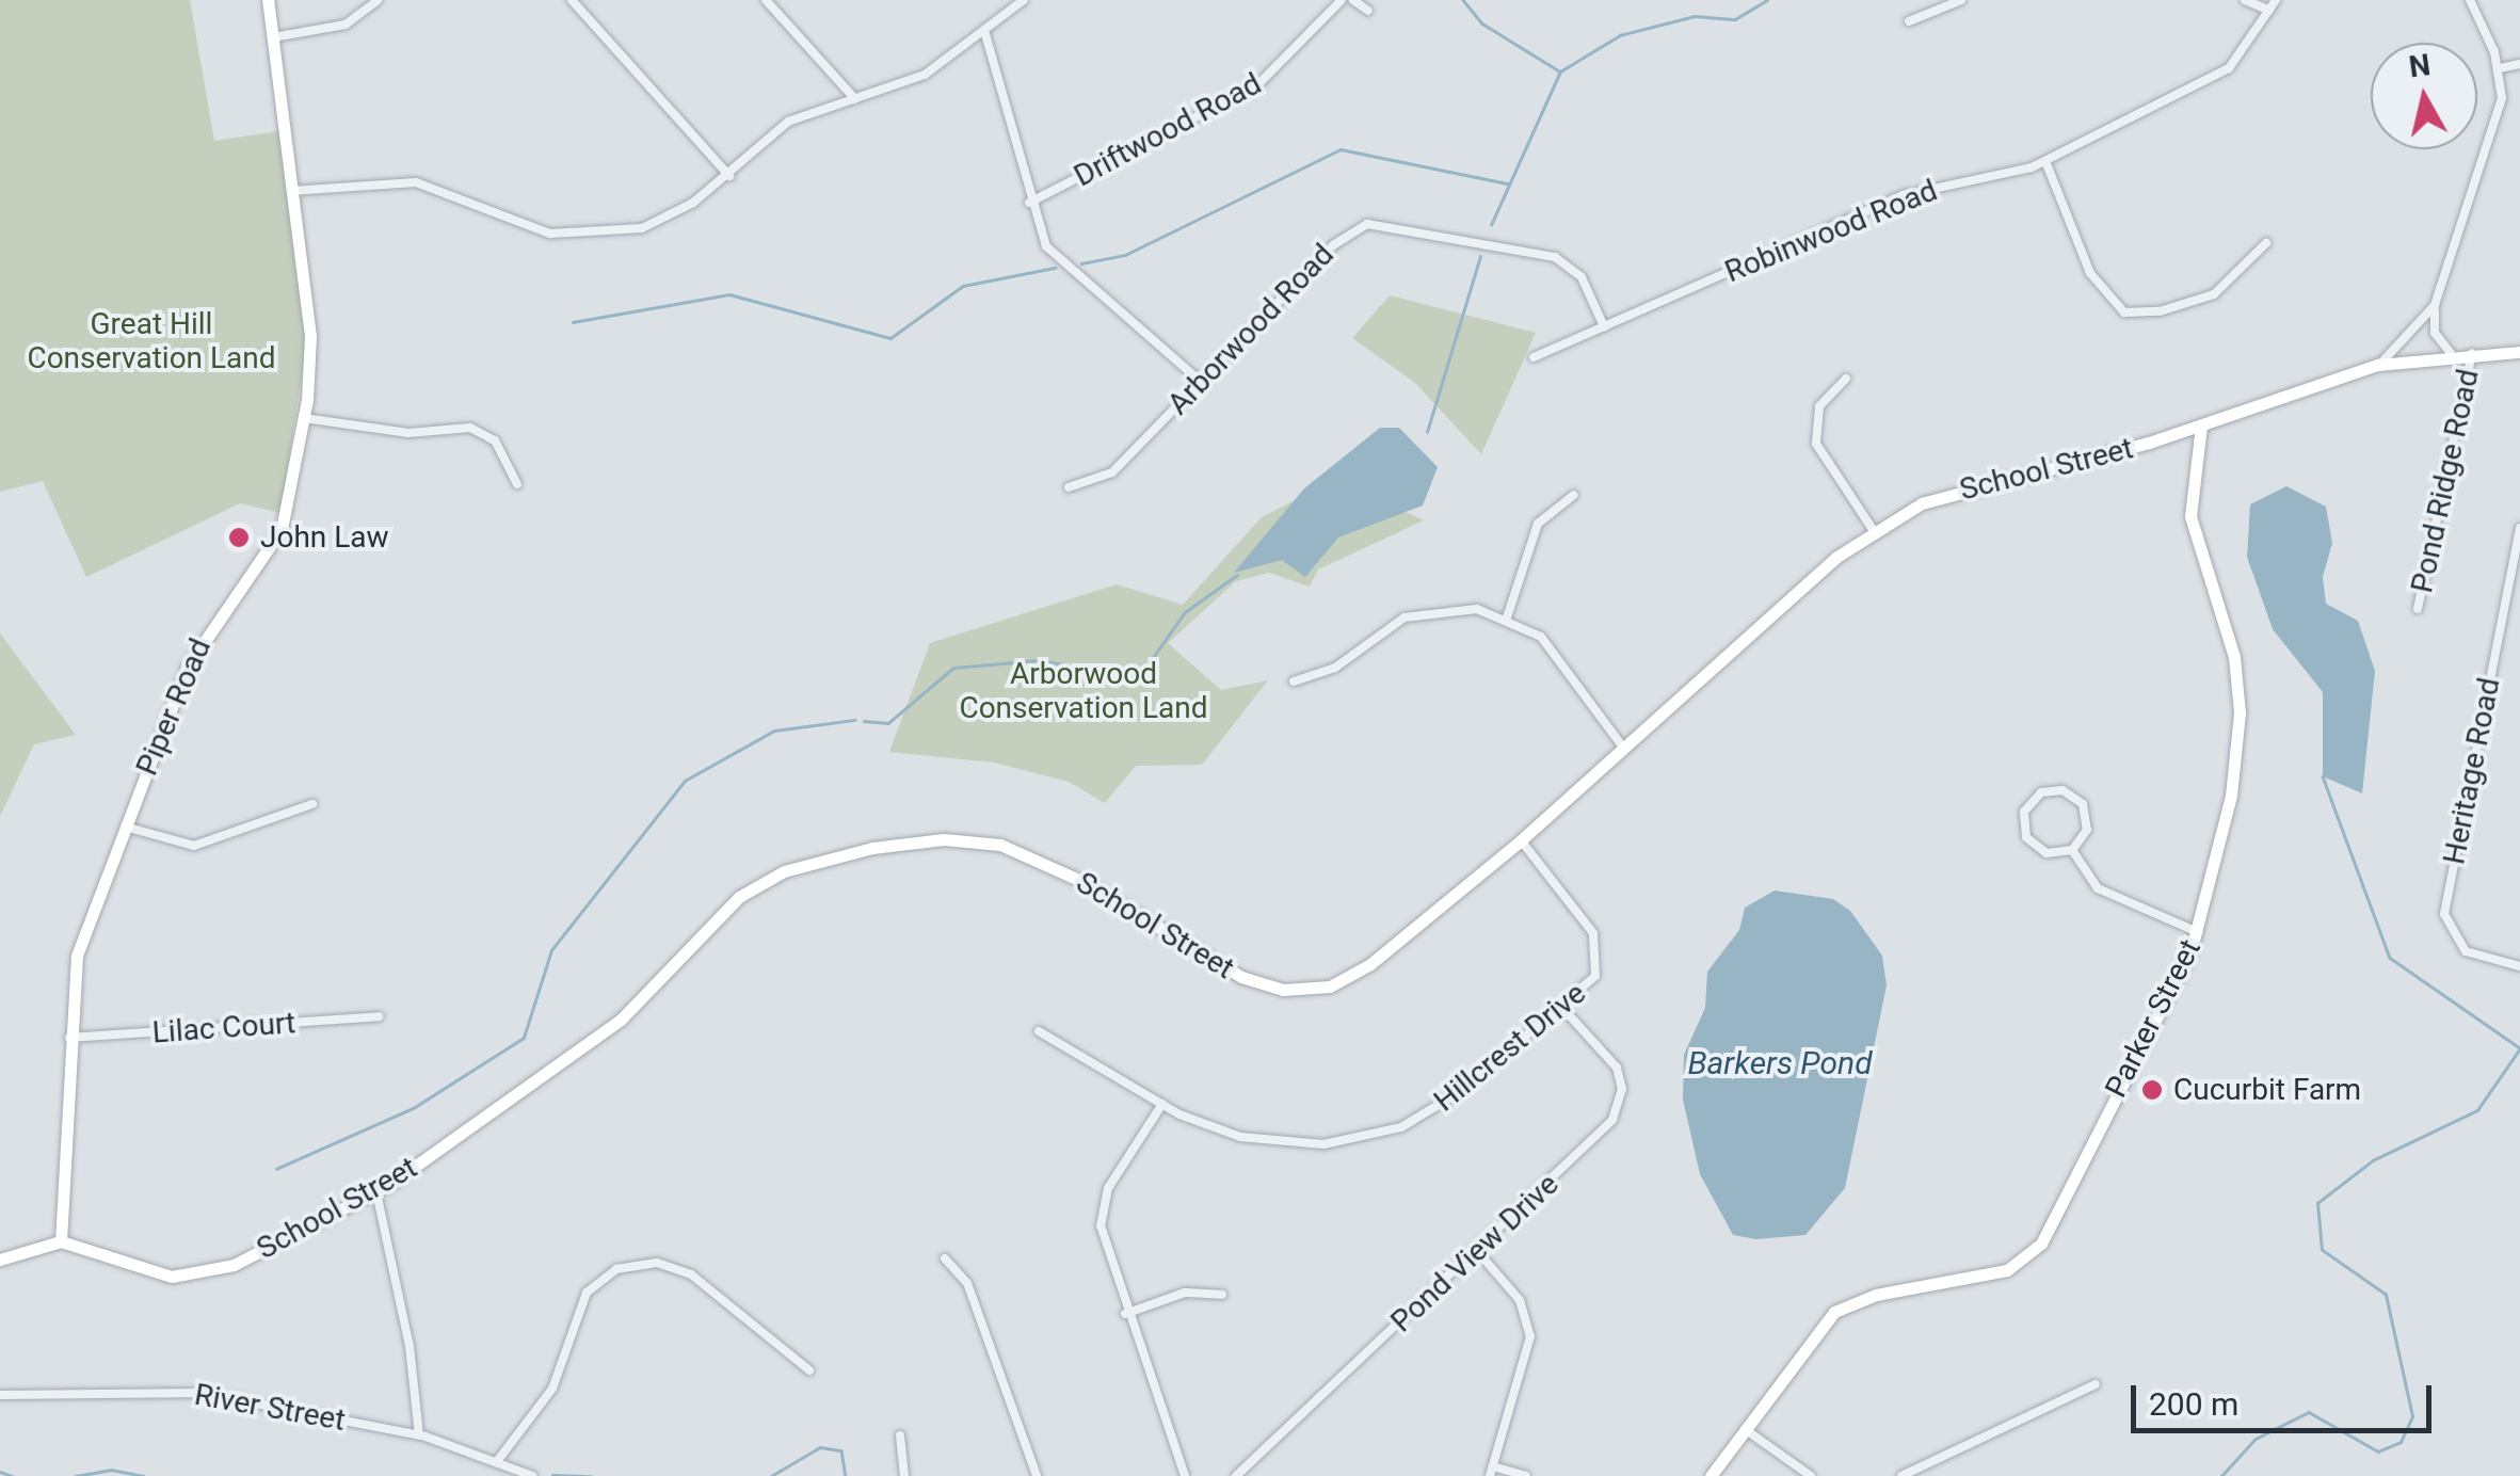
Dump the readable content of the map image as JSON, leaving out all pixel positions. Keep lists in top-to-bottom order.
{
  "streets": {
    "street": [
      "Driftwood Road",
      "Robinwood Road",
      "Arborwood Road",
      "School Street",
      "Pond Ridge Road",
      "Piper Road",
      "Heritage Road",
      "Parker Street",
      "Lilac Court",
      "Hillcrest Drive",
      "Pond View Drive",
      "River Street"
    ]
  },
  "crossings": [
    ["Robinwood Road", "Arborwood Road"],
    ["School Street", "Pond Ridge Road"],
    ["School Street", "Piper Road"],
    ["School Street", "Parker Street"],
    ["School Street", "Hillcrest Drive"],
    ["Piper Road", "Lilac Court"],
    ["Hillcrest Drive", "Pond View Drive"]
  ],
  "water": ["Barkers Pond"],
  "parks": ["Great Hill Conservation Land", "Arborwood Conservation Land"],
  "places": ["John Law", "Cucurbit Farm"],
  "scale_bar": "200 m",
  "north": "top"
}
